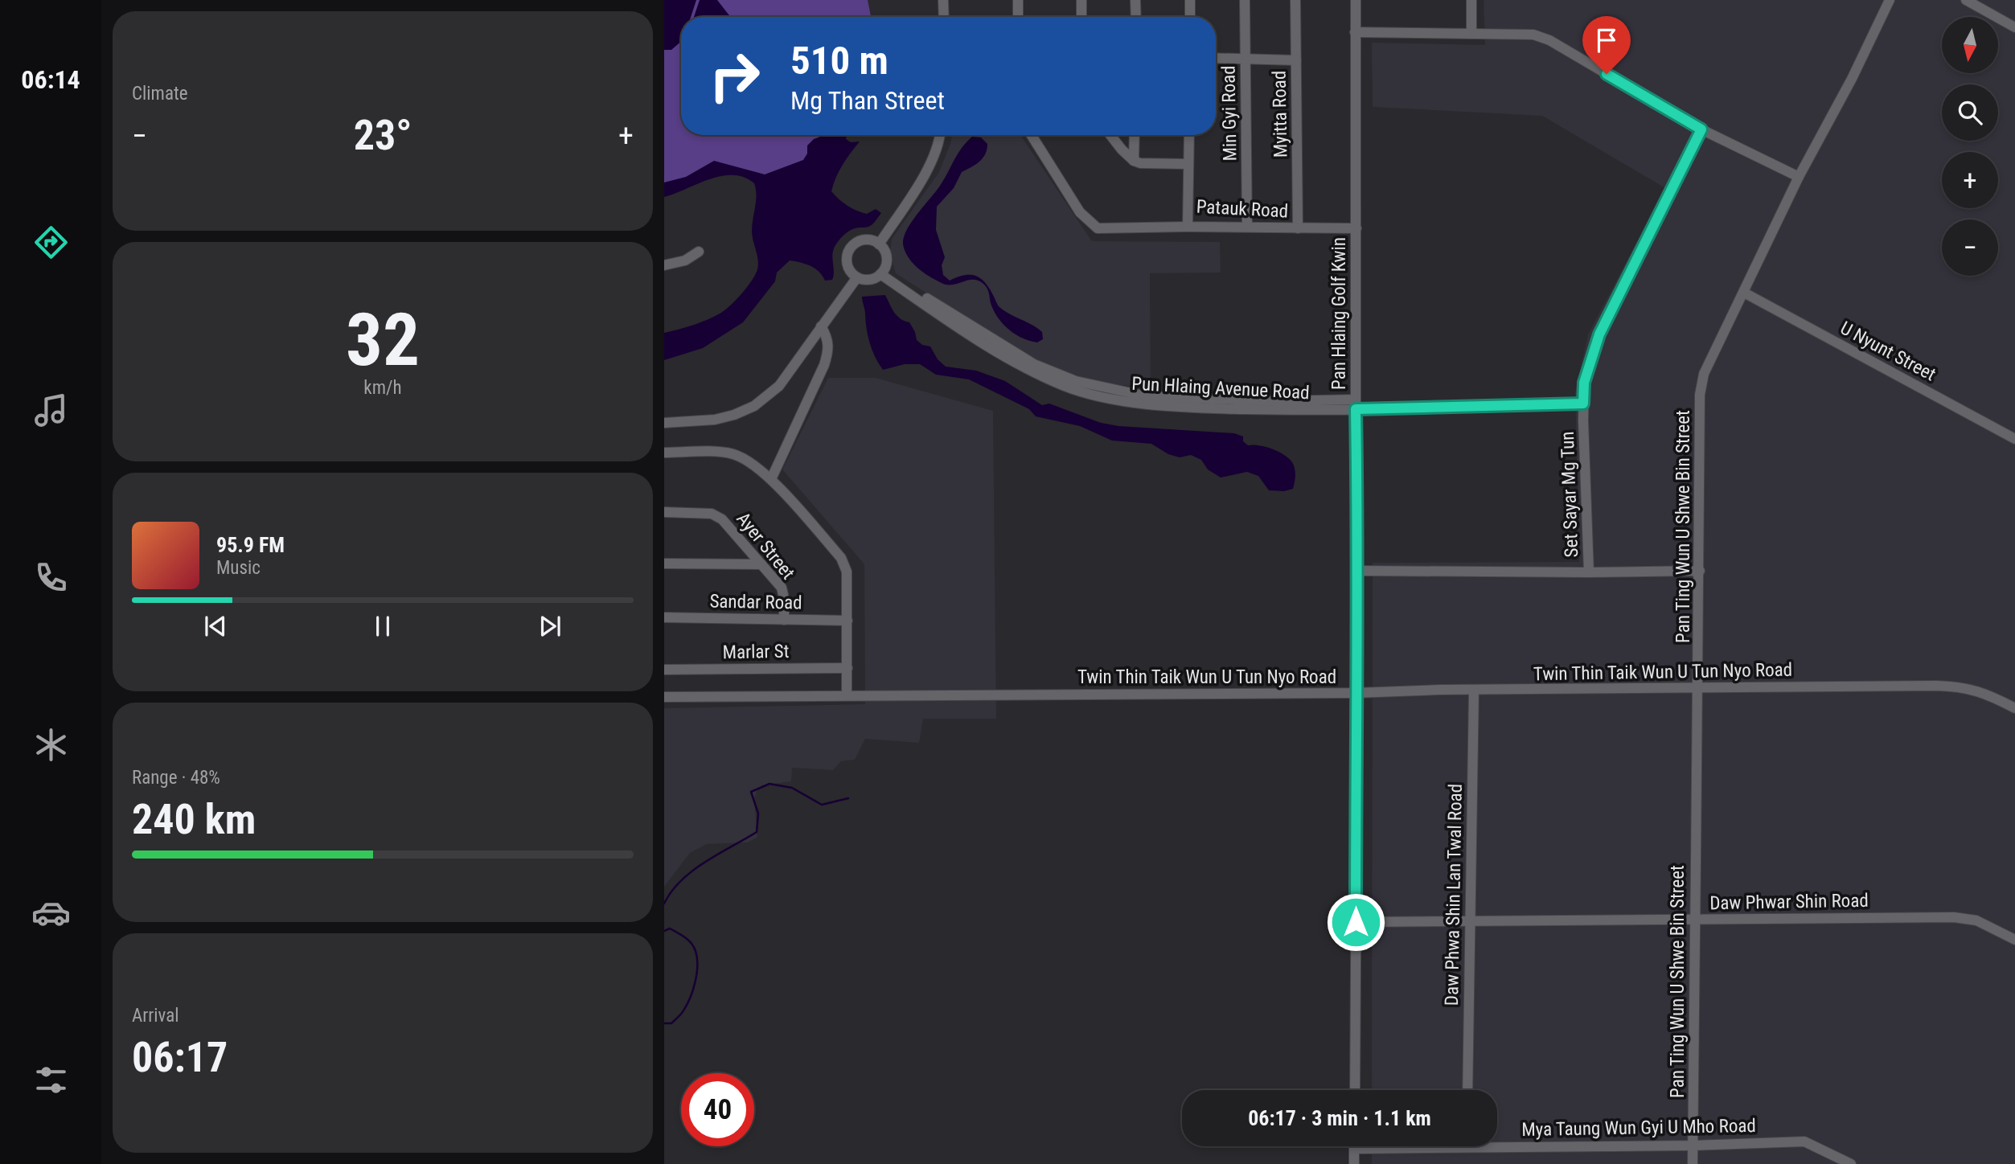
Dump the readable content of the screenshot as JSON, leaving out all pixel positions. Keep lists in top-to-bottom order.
{
  "streets": {
    "street": [
      "Min Gyi Road",
      "Myitta Road",
      "Patauk Road",
      "Pan Hlaing Golf Kwin",
      "U Nyunt Street",
      "Pun Hlaing Avenue Road",
      "Set Sayar Mg Tun",
      "Pan Ting Wun U Shwe Bin Street",
      "Ayer Street",
      "Sandar Road",
      "Marlar St",
      "Twin Thin Taik Wun U Tun Nyo Road",
      "Daw Phwa Shin Lan Twal Road",
      "Daw Phwar Shin Road",
      "Mya Taung Wun Gyi U Mho Road"
    ]
  },
  "crossings": [
    ["Min Gyi Road", "Patauk Road"],
    ["Myitta Road", "Patauk Road"],
    ["Patauk Road", "Pan Hlaing Golf Kwin"],
    ["Pan Hlaing Golf Kwin", "Pun Hlaing Avenue Road"],
    ["Pan Hlaing Golf Kwin", "Twin Thin Taik Wun U Tun Nyo Road"],
    ["Pan Hlaing Golf Kwin", "Daw Phwar Shin Road"],
    ["U Nyunt Street", "Pan Ting Wun U Shwe Bin Street"],
    ["Pun Hlaing Avenue Road", "Set Sayar Mg Tun"],
    ["Set Sayar Mg Tun", "Pan Ting Wun U Shwe Bin Street"],
    ["Pan Ting Wun U Shwe Bin Street", "Twin Thin Taik Wun U Tun Nyo Road"],
    ["Pan Ting Wun U Shwe Bin Street", "Daw Phwar Shin Road"],
    ["Pan Ting Wun U Shwe Bin Street", "Mya Taung Wun Gyi U Mho Road"],
    ["Ayer Street", "Sandar Road"],
    ["Twin Thin Taik Wun U Tun Nyo Road", "Daw Phwa Shin Lan Twal Road"],
    ["Daw Phwa Shin Lan Twal Road", "Daw Phwar Shin Road"]
  ],
  "north": "bottom",
  "page": {
    "tabs": "06:14",
    "tile": [
      "Climate",
      ["32", "km/h"],
      ["Range · 48%", "240 km"],
      ["Arrival", "06:17"]
    ],
    "map_buttons": ["+", "−"],
    "turn": ["510 m", "Mg Than Street"],
    "heat": ["−", "23°", "+"],
    "song": ["95.9 FM", "Music"],
    "limit": "40",
    "trip": "06:17 · 3 min · 1.1 km"
  }
}
